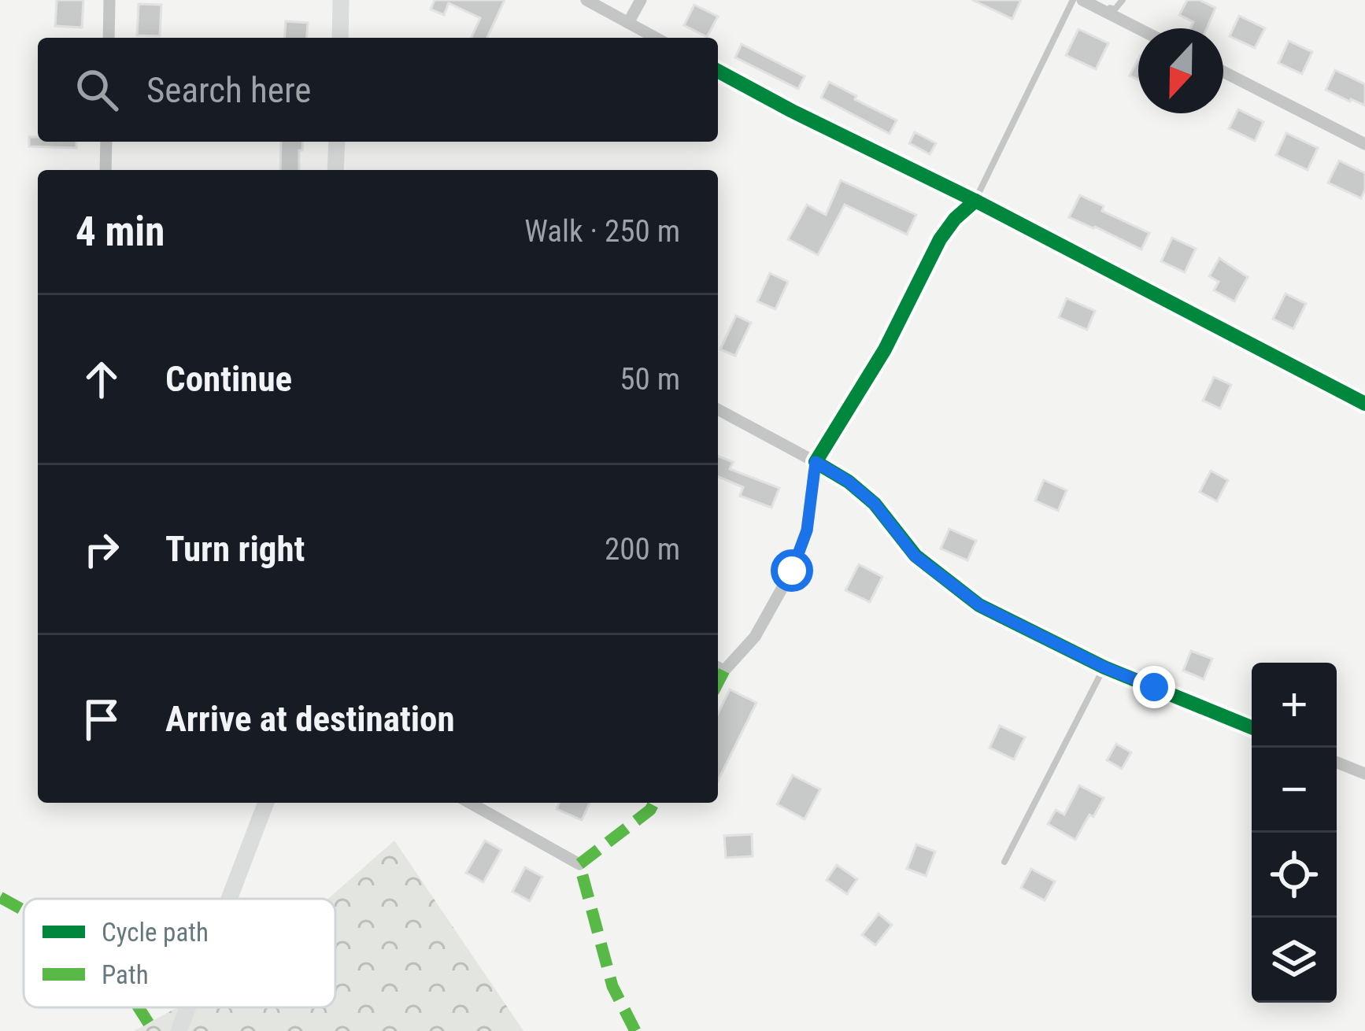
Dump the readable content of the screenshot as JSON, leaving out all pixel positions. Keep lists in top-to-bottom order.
{
  "legend": ["Cycle path", "Path"],
  "north": "bottom",
  "page": {
    "search": "Search here",
    "heading": ["4 min", "Walk · 250 m"],
    "list": [
      ["Continue", "50 m"],
      ["Turn right", "200 m"],
      "Arrive at destination"
    ],
    "map_buttons": ["+", "−"]
  }
}
